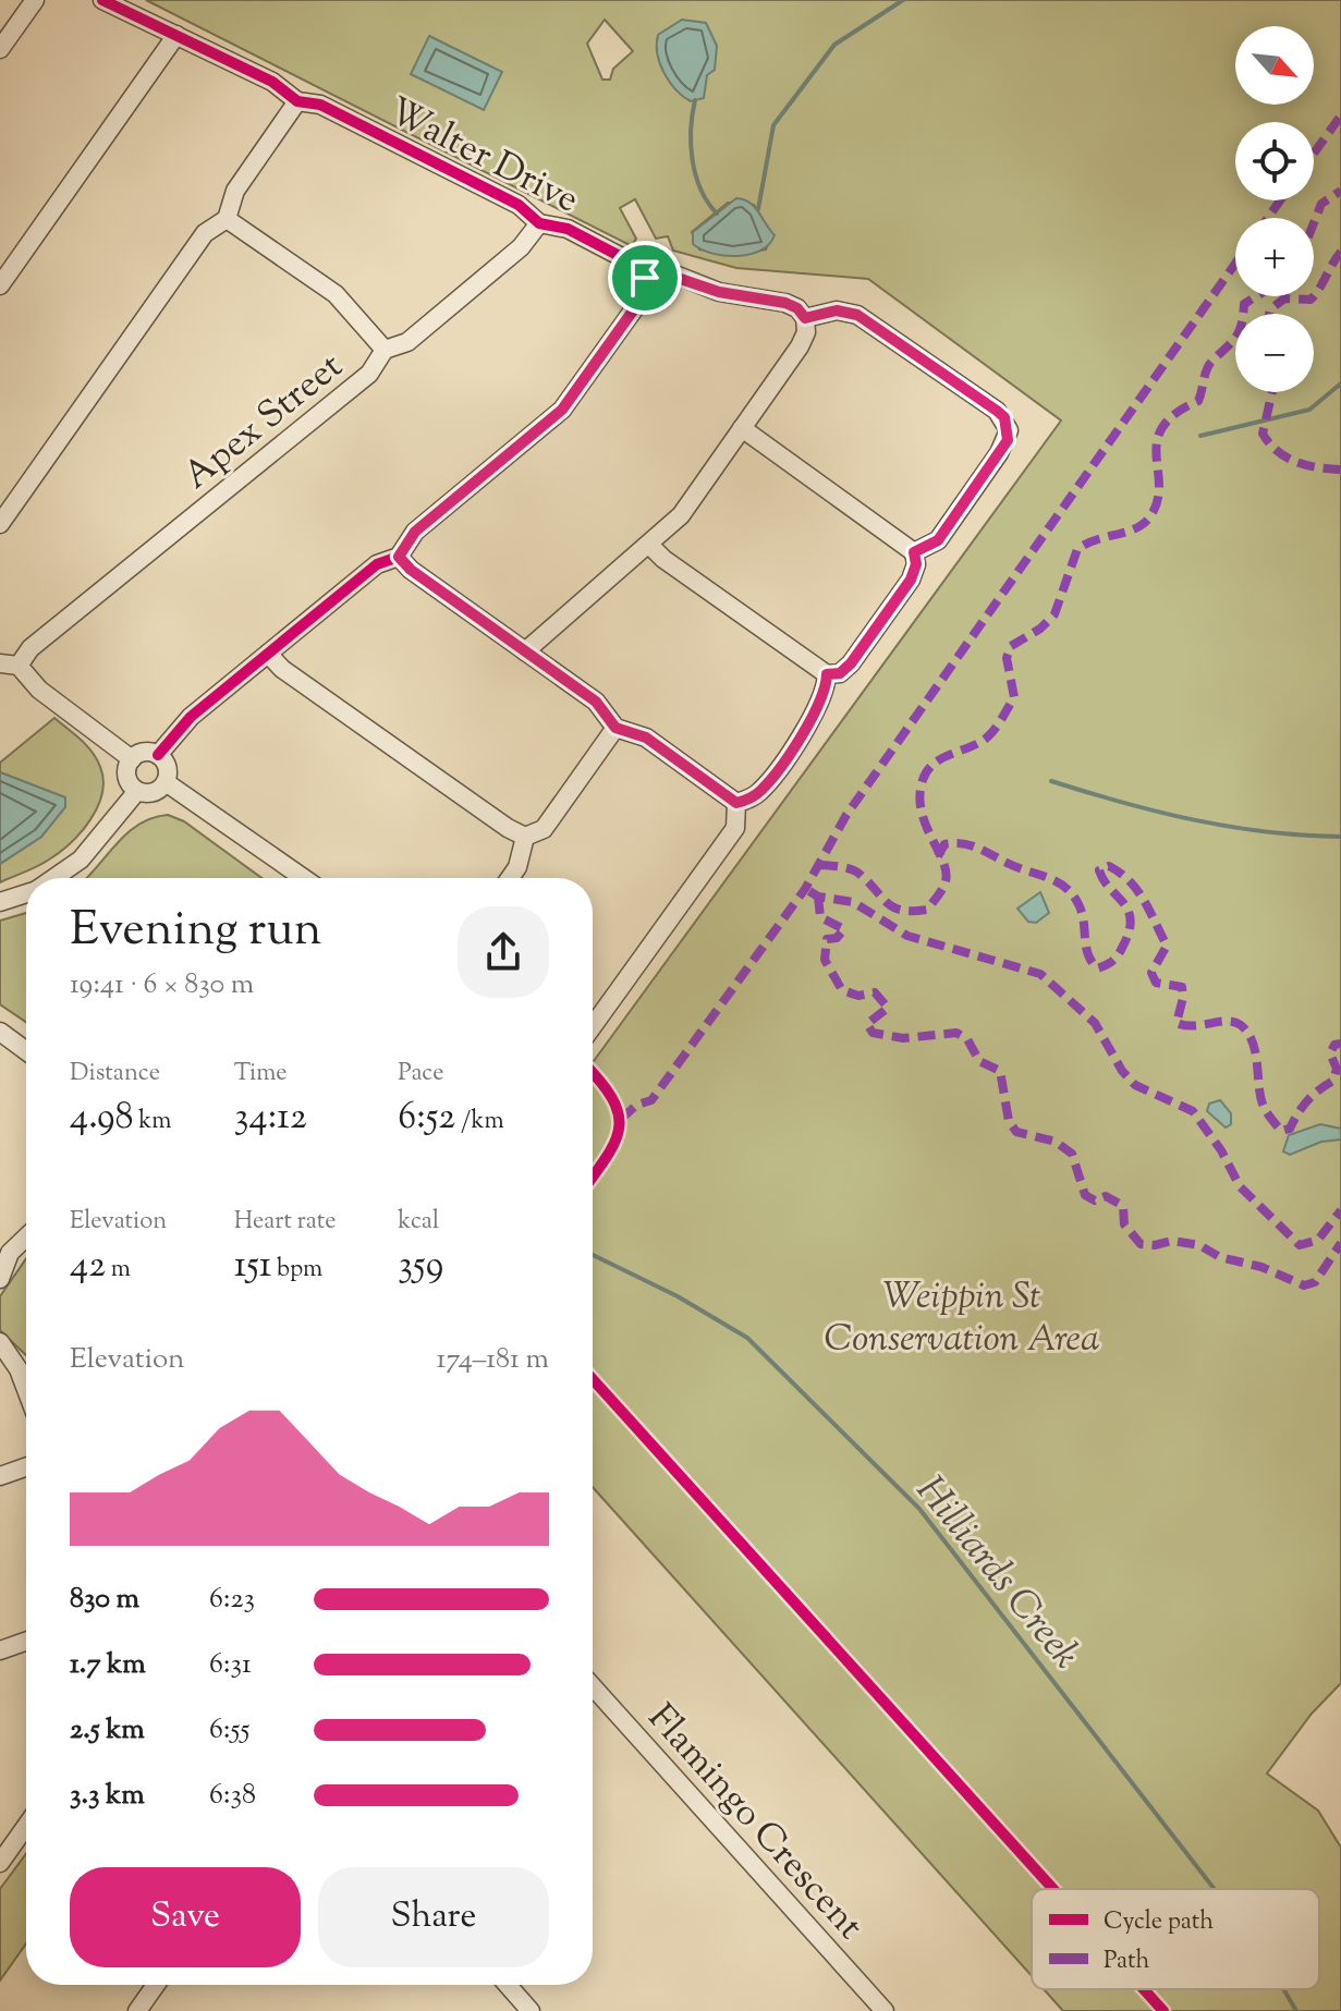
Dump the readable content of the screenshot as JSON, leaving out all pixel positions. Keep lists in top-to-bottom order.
{
  "streets": {
    "street": ["Walter Drive", "Apex Street", "Flamingo Crescent"]
  },
  "crossings": [
    ["Walter Drive", "Apex Street"]
  ],
  "water": ["Hilliards Creek"],
  "parks": ["Weippin St Conservation Area"],
  "legend": ["Cycle path", "Path"],
  "north": "bottom right",
  "page": {
    "map_buttons": ["+", "−"],
    "heading": ["Evening run", "19:41 · 6 × 830 m"],
    "stats": [
      ["Distance", "4.98 km"],
      ["Time", "34:12"],
      ["Pace", "6:52 /km"],
      ["Elevation", "42 m"],
      ["Heart rate", "151 bpm"],
      ["kcal", "359"]
    ],
    "chart": ["Elevation", "174–181 m"],
    "list": [
      {
        "name": "830 m",
        "note": "6:23"
      },
      {
        "name": "1.7 km",
        "note": "6:31"
      },
      {
        "name": "2.5 km",
        "note": "6:55"
      },
      {
        "name": "3.3 km",
        "note": "6:38"
      }
    ],
    "buttons": ["Save", "Share"]
  }
}
